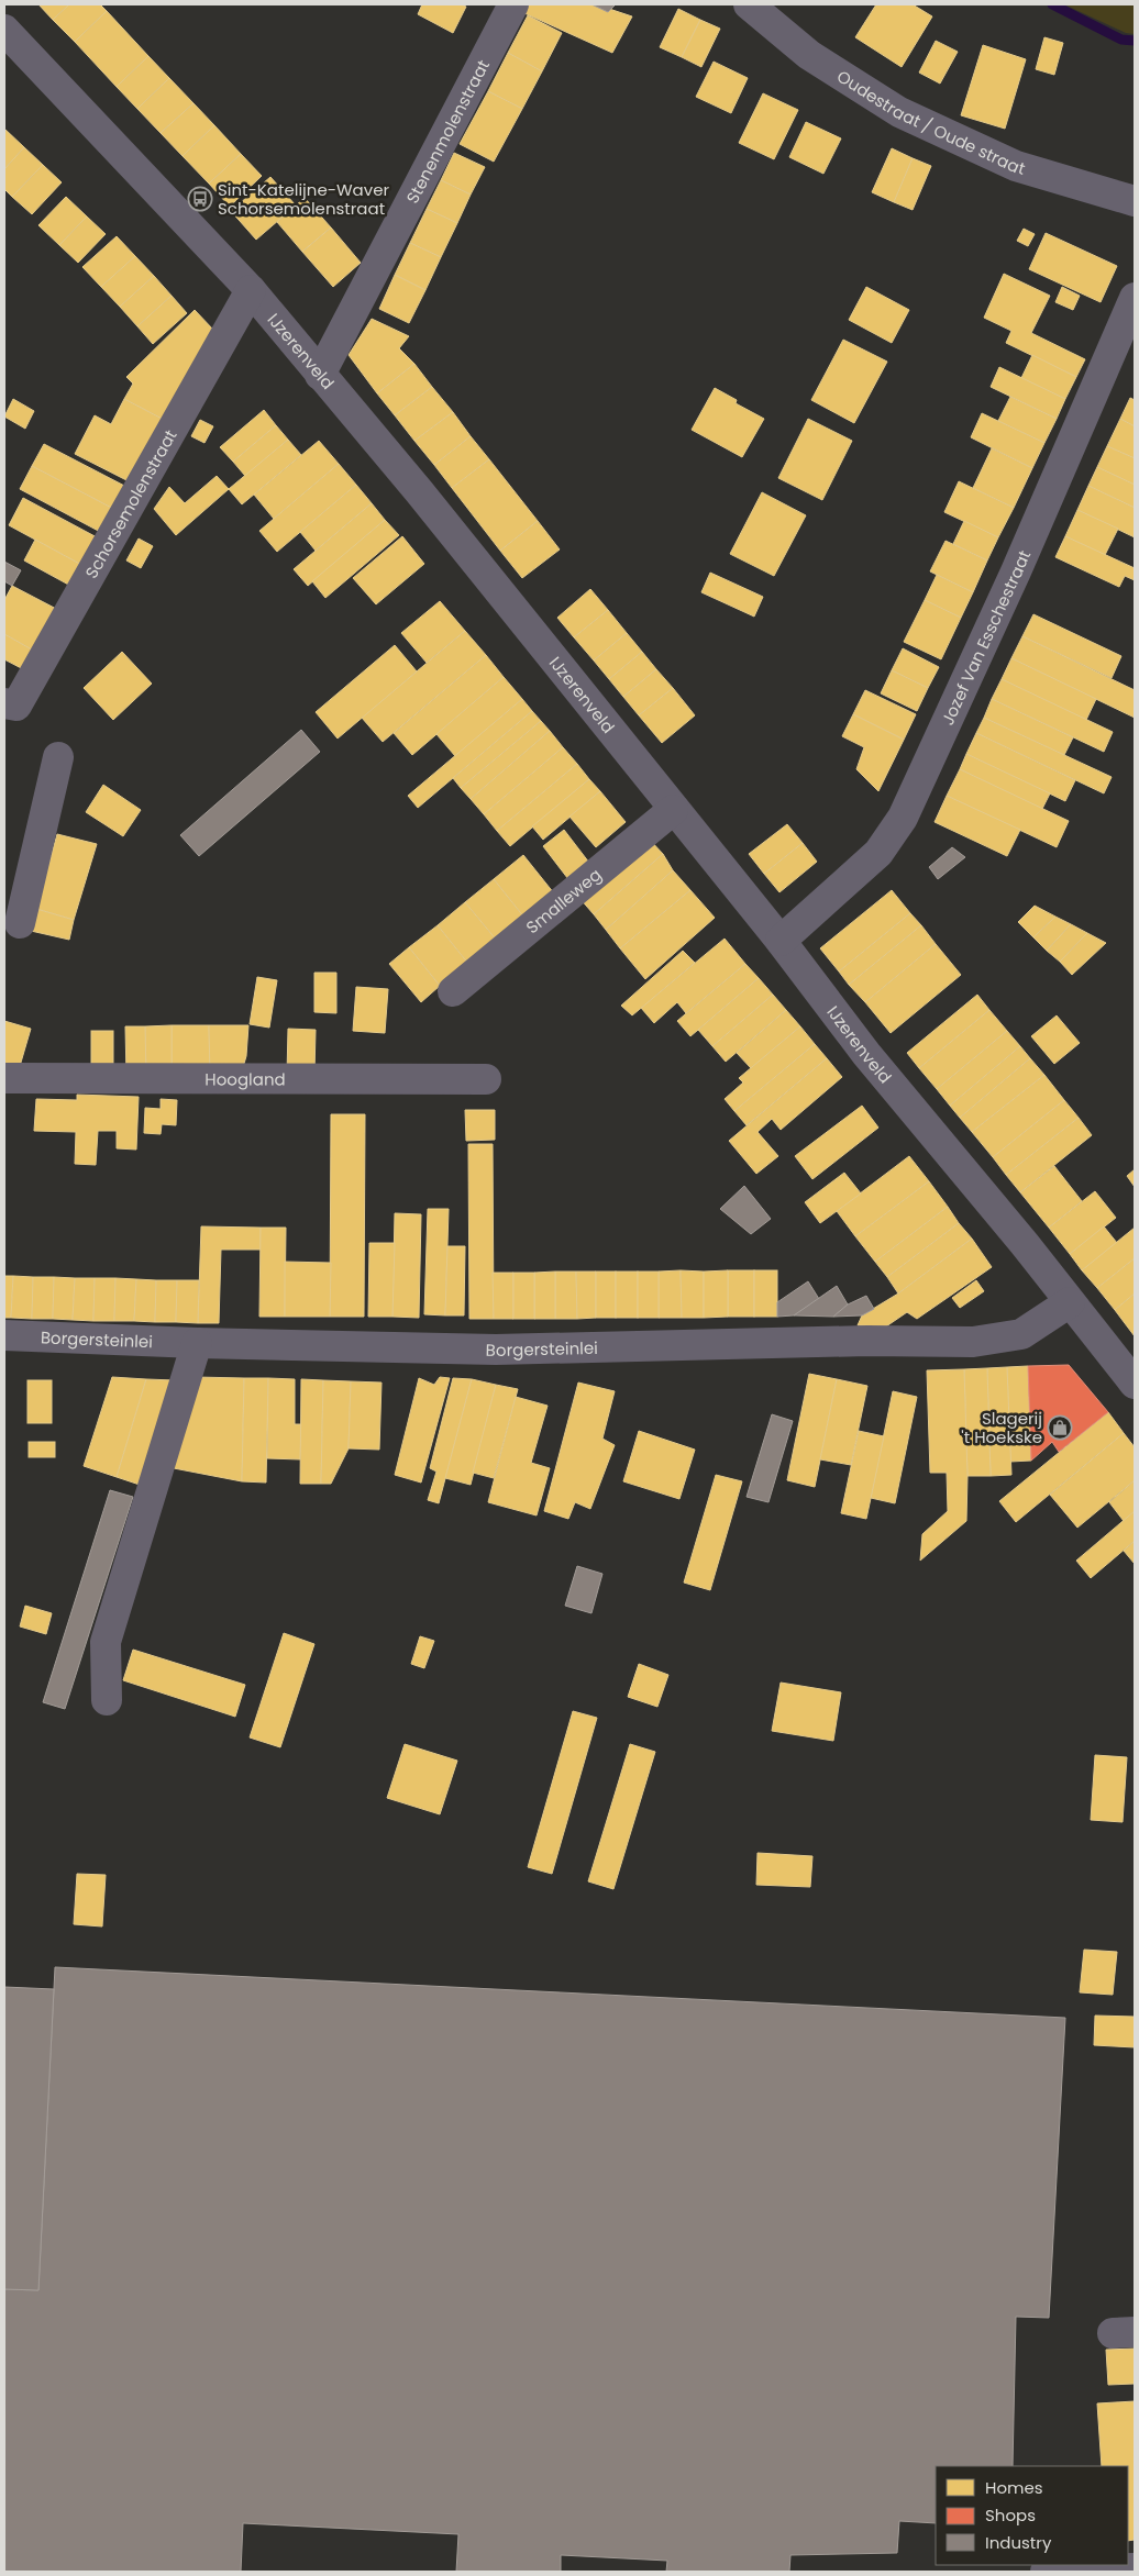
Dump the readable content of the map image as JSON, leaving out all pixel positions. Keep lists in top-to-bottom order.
{
  "streets": {
    "street": [
      "Oudestraat / Oude straat",
      "Stenenmolenstraat",
      "IJzerenveld",
      "Schorsemolenstraat",
      "Jozef Van Esschestraat",
      "Smalleweg",
      "Hoogland",
      "Borgersteinlei"
    ]
  },
  "crossings": [
    ["Stenenmolenstraat", "IJzerenveld"],
    ["IJzerenveld", "Schorsemolenstraat"],
    ["IJzerenveld", "Jozef Van Esschestraat"],
    ["IJzerenveld", "Smalleweg"],
    ["IJzerenveld", "Borgersteinlei"]
  ],
  "places": {
    "bus stop": ["Sint-Katelijne-Waver Schorsemolenstraat"],
    "shop": ["Slagerij 't Hoekske"]
  },
  "legend": ["Homes", "Shops", "Industry"]
}
